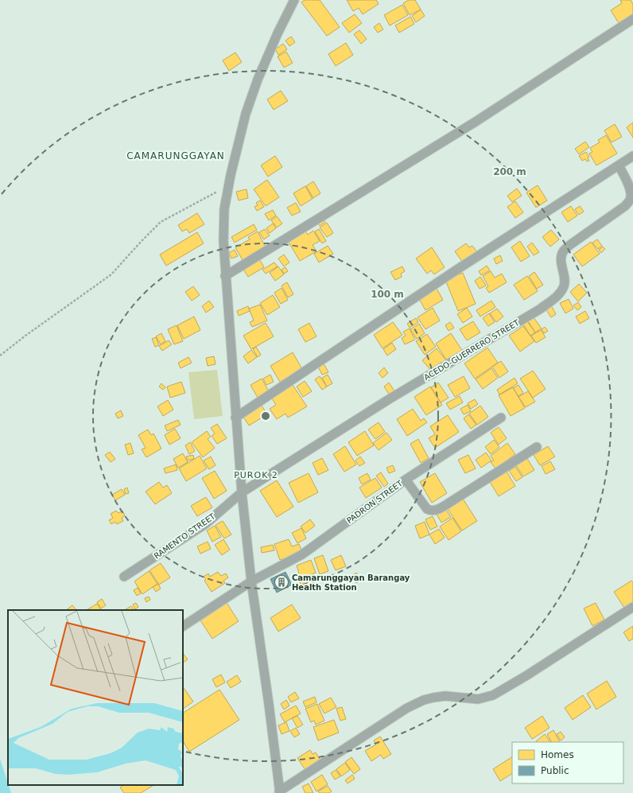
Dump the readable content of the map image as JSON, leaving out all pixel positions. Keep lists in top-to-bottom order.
{
  "streets": {
    "street": ["ACEDO-GUERRERO STREET", "PADRON STREET", "RAMENTO STREET"]
  },
  "crossings": [
    ["ACEDO-GUERRERO STREET", "RAMENTO STREET"]
  ],
  "districts": ["CAMARUNGGAYAN", "PUROK 2"],
  "places": {
    "building": ["Camarunggayan Barangay Health Station"]
  },
  "legend": ["Homes", "Public"],
  "rings": ["200 m", "100 m"]
}
